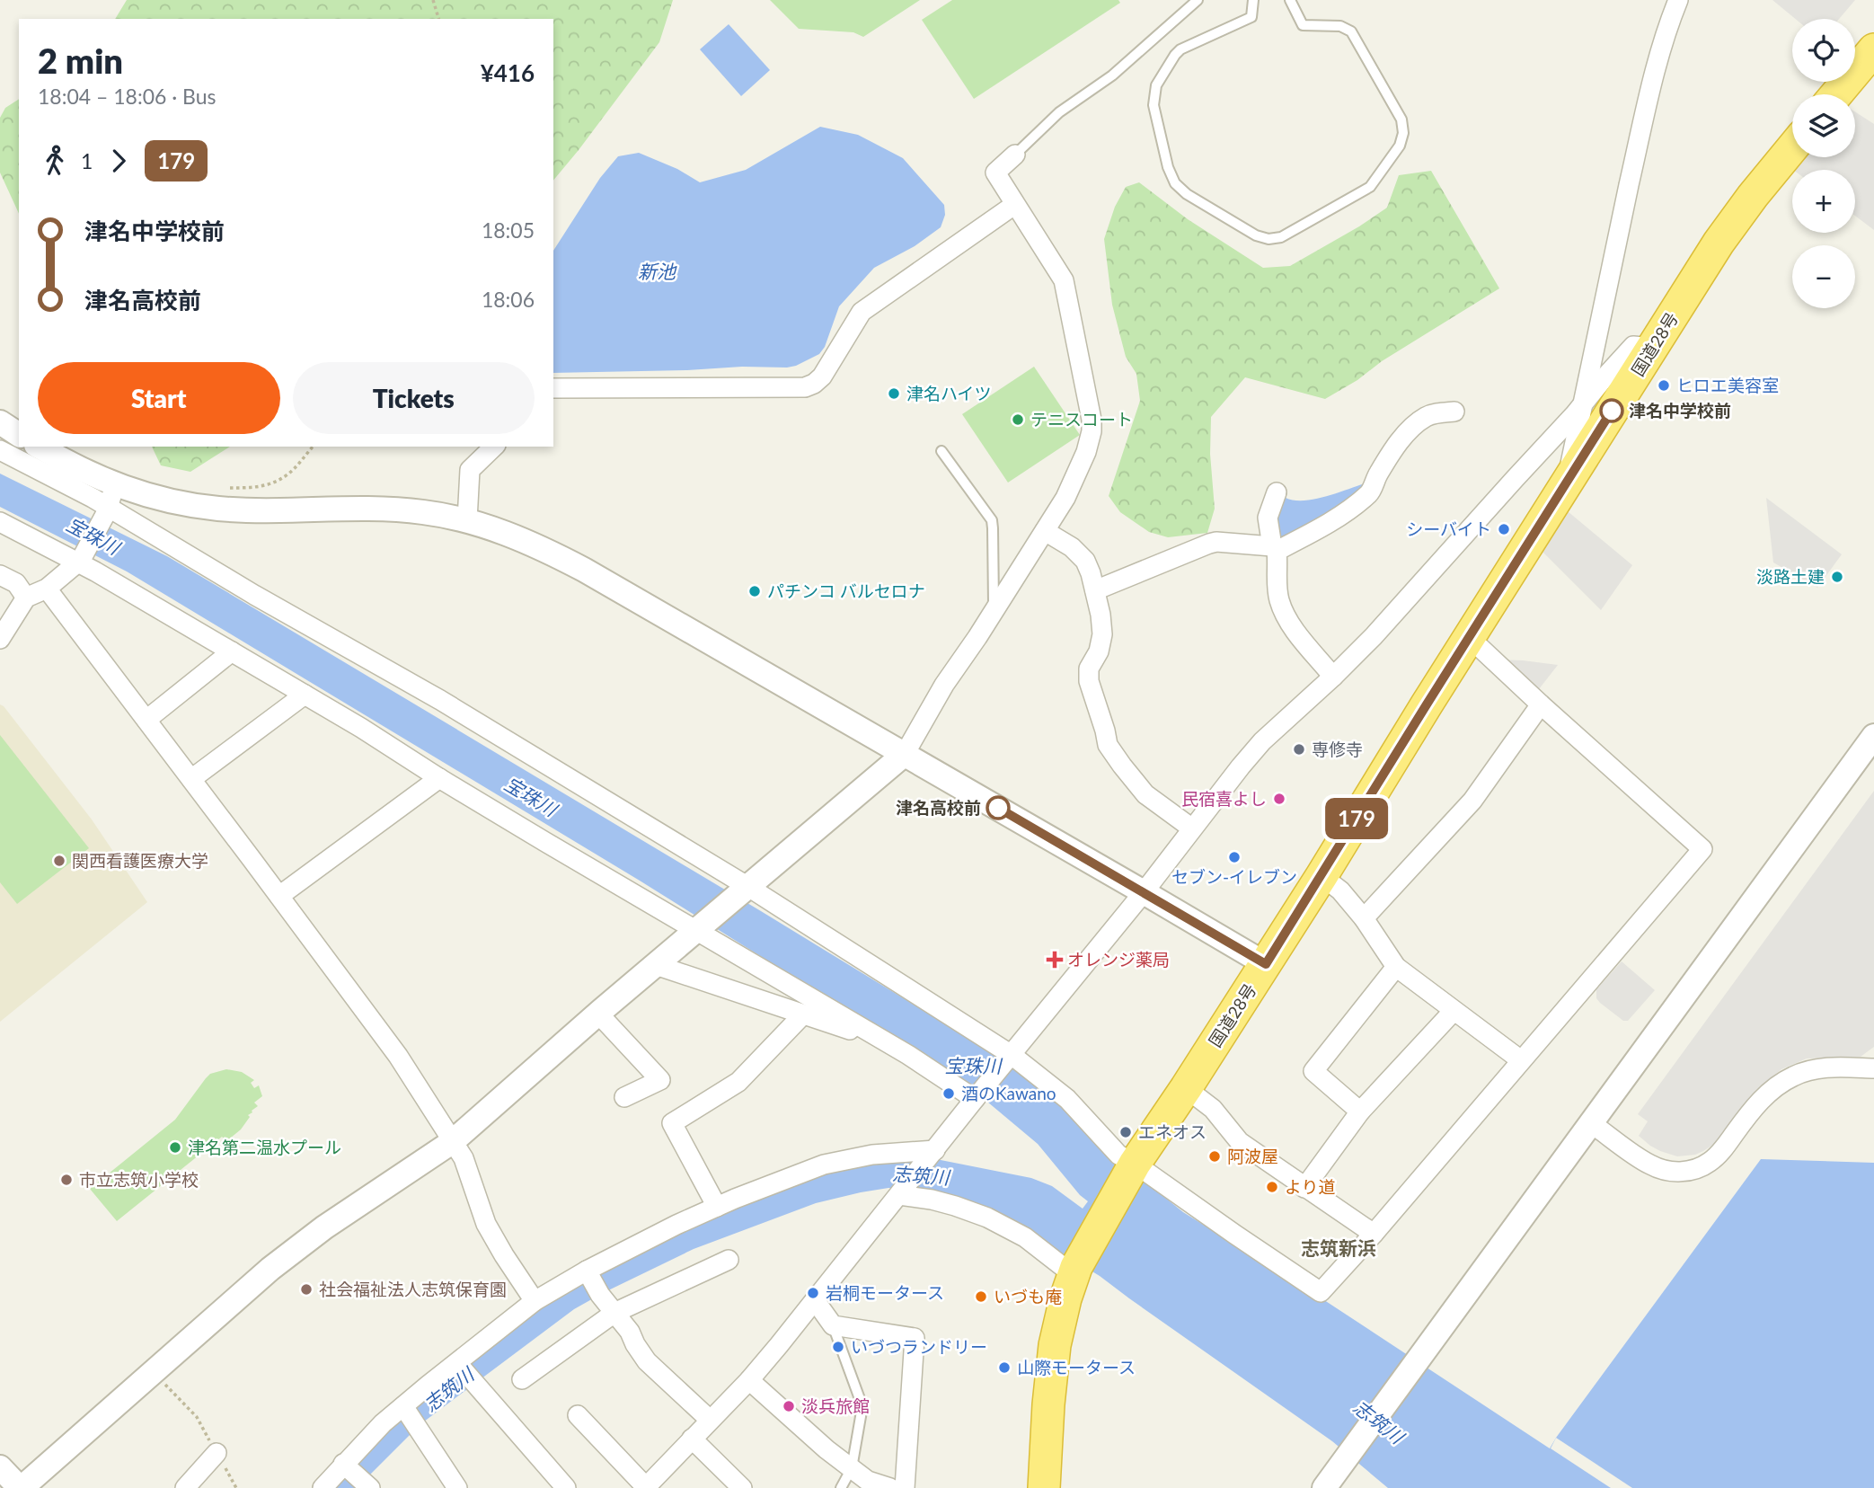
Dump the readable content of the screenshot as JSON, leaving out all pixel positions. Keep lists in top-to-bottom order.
{
  "streets": {
    "highway": ["国道28号"]
  },
  "districts": ["志筑新浜"],
  "water": ["新池", "宝珠川", "志筑川"],
  "places": {
    "other": [
      "ヒロエ美容室",
      "津名ハイツ",
      "津名中学校前",
      "テニスコート",
      "シーバイト",
      "淡路土建",
      "パチンコ バルセロナ",
      "専修寺",
      "民宿喜よし",
      "津名高校前",
      "セブン-イレブン",
      "関西看護医療大学",
      "酒のKawano",
      "エネオス",
      "津名第二温水プール",
      "阿波屋",
      "市立志筑小学校",
      "より道",
      "社会福祉法人志筑保育園",
      "岩桐モータース",
      "いづも庵",
      "いづつランドリー",
      "山際モータース",
      "淡兵旅館"
    ],
    "health": ["オレンジ薬局"]
  },
  "lines": ["bus line 179"],
  "page": {
    "on_map": "179",
    "map_buttons": ["+", "−"],
    "heading": ["2 min", "18:04 – 18:06 · Bus", "¥416"],
    "legs": ["1", "179"],
    "list": [
      {
        "name": "津名中学校前",
        "value": "18:05"
      },
      {
        "name": "津名高校前",
        "value": "18:06"
      }
    ],
    "buttons": ["Start", "Tickets"]
  }
}
